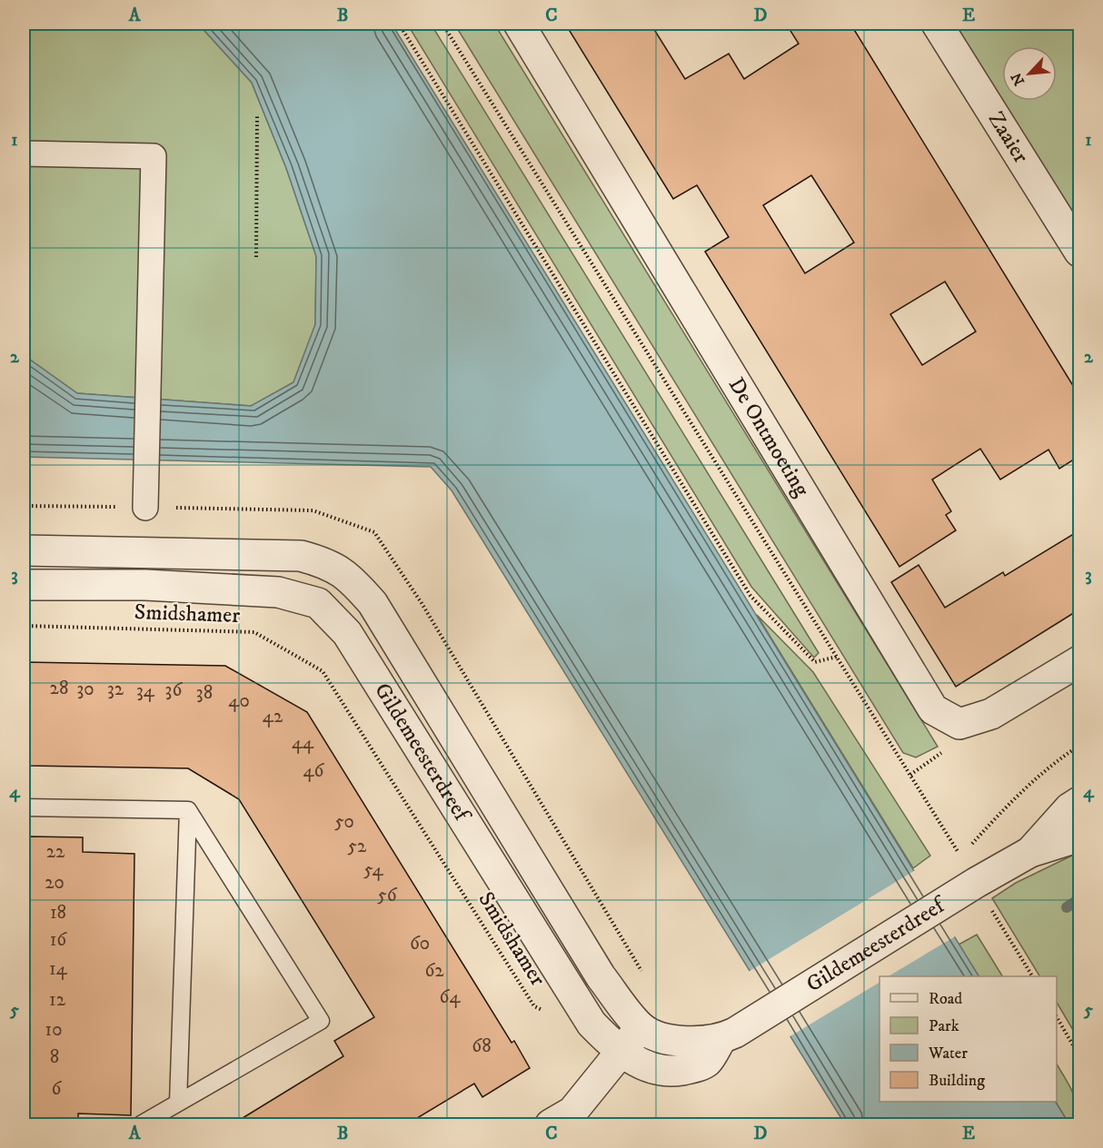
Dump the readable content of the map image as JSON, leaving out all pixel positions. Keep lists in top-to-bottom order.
{
  "streets": {
    "street": ["Zaaier", "De Ontmoeting", "Gildemeesterdreef"],
    "path": ["Smidshamer"]
  },
  "house_numbers": [
    "28",
    "30",
    "32",
    "36",
    "34",
    "38",
    "40",
    "42",
    "44",
    "46",
    "50",
    "52",
    "22",
    "54",
    "20",
    "56",
    "18",
    "16",
    "60",
    "14",
    "62",
    "64",
    "12",
    "10",
    "68",
    "8",
    "6"
  ],
  "legend": [
    "Road",
    "Park",
    "Water",
    "Building"
  ],
  "north": "bottom left",
  "grid": {
    "columns": [
      "A",
      "B",
      "C",
      "D",
      "E"
    ],
    "rows": [
      "1",
      "2",
      "3",
      "4",
      "5"
    ]
  }
}
